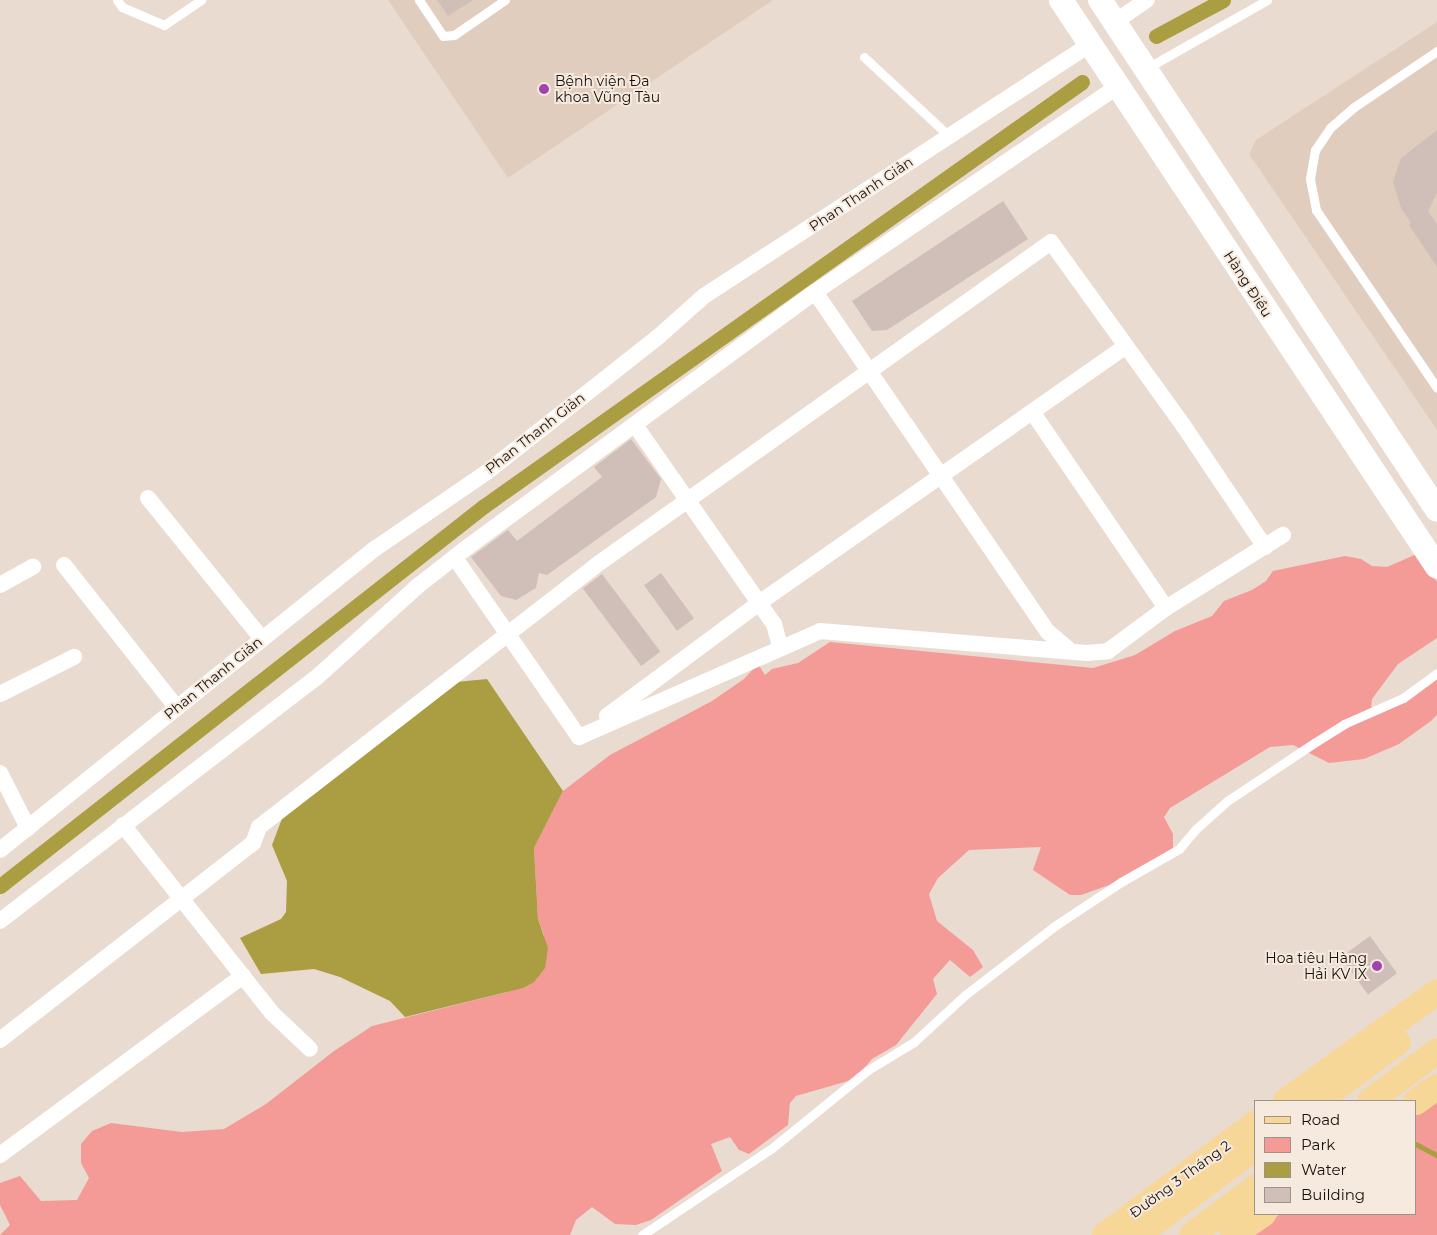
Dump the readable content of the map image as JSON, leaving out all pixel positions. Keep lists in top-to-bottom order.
{
  "streets": {
    "main road": ["Hàng Điều", "Đường 3 Tháng 2"],
    "street": ["Phan Thanh Giản"]
  },
  "crossings": [
    ["Phan Thanh Giản", "Hàng Điều"]
  ],
  "places": ["Bệnh viện Đa khoa Vũng Tàu", "Hoa tiêu Hàng Hải KV IX"],
  "legend": [
    "Road",
    "Park",
    "Water",
    "Building"
  ]
}
